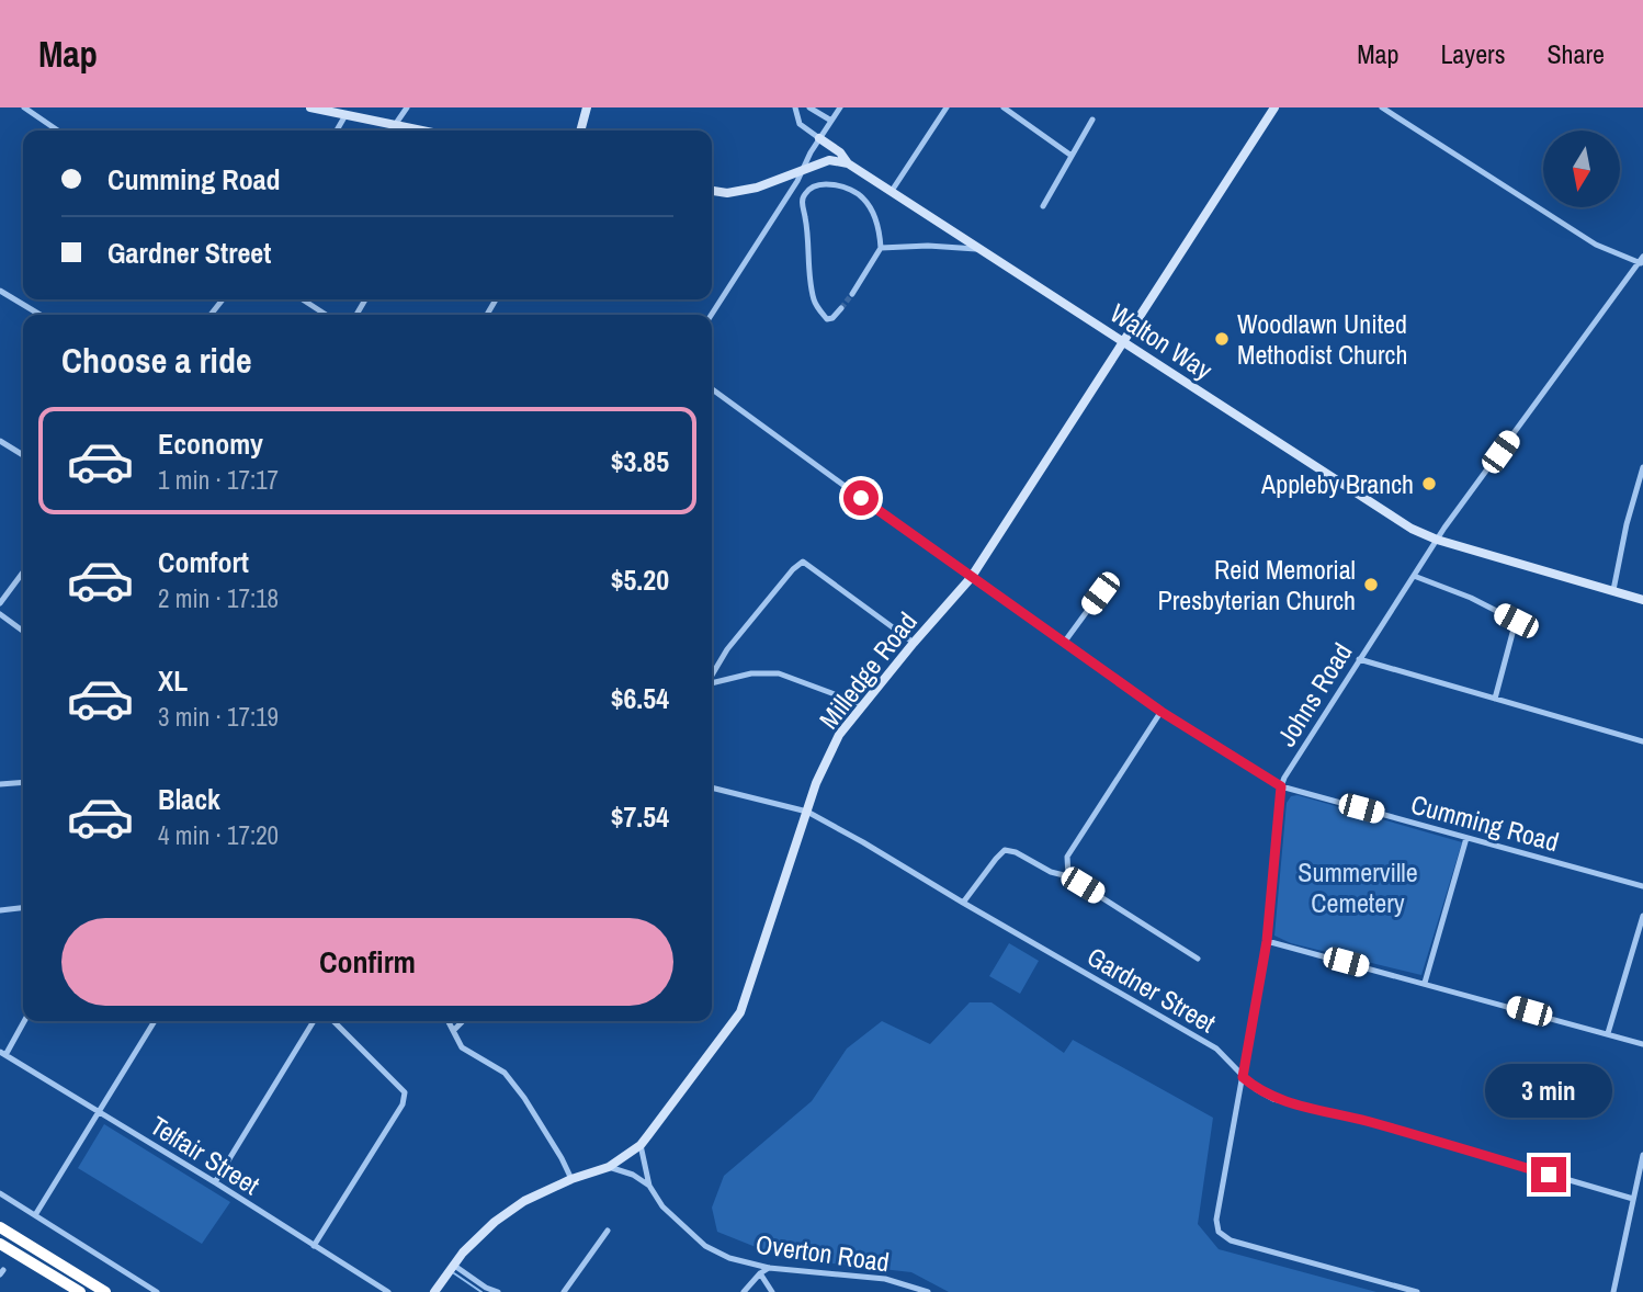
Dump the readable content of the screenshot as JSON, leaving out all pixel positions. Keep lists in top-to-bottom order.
{
  "streets": {
    "street": [
      "Walton Way",
      "Milledge Road",
      "Johns Road",
      "Cumming Road",
      "Gardner Street",
      "Telfair Street",
      "Overton Road"
    ]
  },
  "crossings": [
    ["Walton Way", "Milledge Road"],
    ["Walton Way", "Johns Road"],
    ["Milledge Road", "Cumming Road"],
    ["Milledge Road", "Gardner Street"],
    ["Milledge Road", "Overton Road"],
    ["Johns Road", "Cumming Road"],
    ["Johns Road", "Gardner Street"]
  ],
  "parks": ["Summerville Cemetery"],
  "places": ["Woodlawn United Methodist Church", "Appleby Branch", "Reid Memorial Presbyterian Church"],
  "north": "bottom",
  "page": {
    "header": "Map",
    "nav": ["Map", "Layers", "Share"],
    "banner": ["Cumming Road", "Gardner Street"],
    "heading": "Choose a ride",
    "list": [
      {
        "name": "Economy",
        "note": "1 min · 17:17",
        "value": "$3.85"
      },
      {
        "name": "Comfort",
        "note": "2 min · 17:18",
        "value": "$5.20"
      },
      {
        "name": "XL",
        "note": "3 min · 17:19",
        "value": "$6.54"
      },
      {
        "name": "Black",
        "note": "4 min · 17:20",
        "value": "$7.54"
      }
    ],
    "buttons": "Confirm",
    "bubble": "3 min"
  }
}
